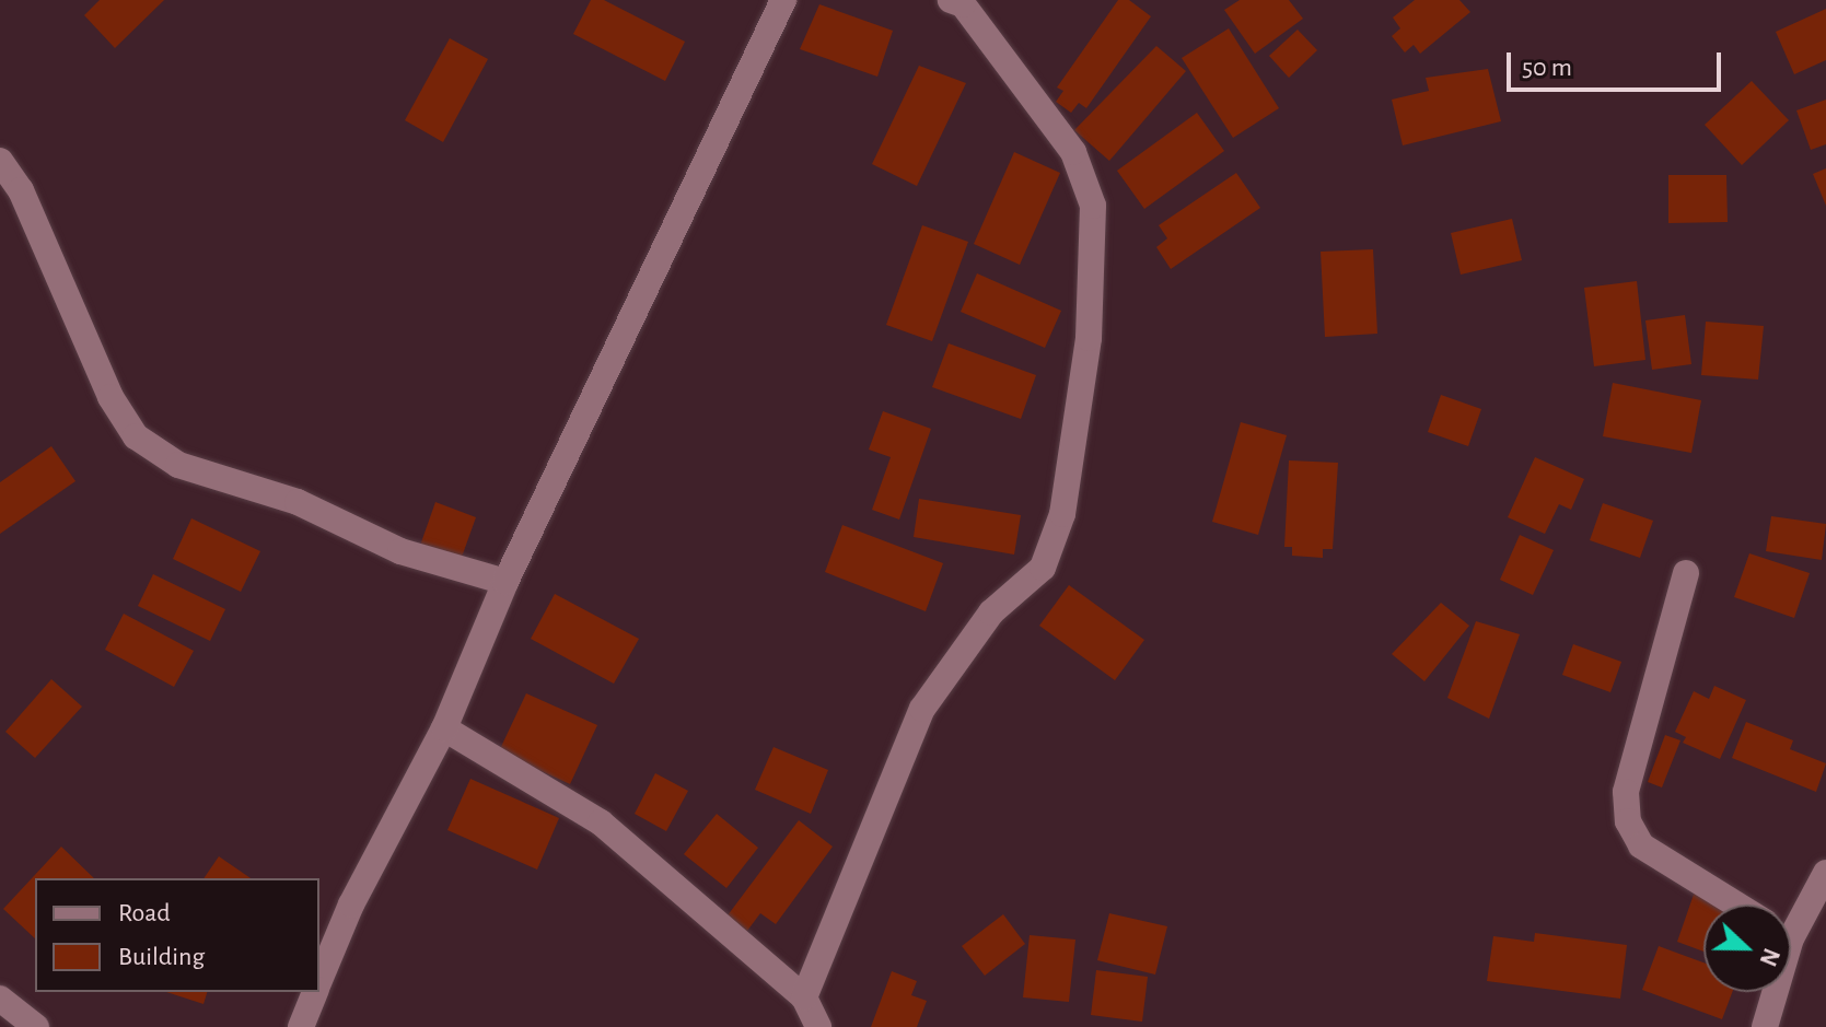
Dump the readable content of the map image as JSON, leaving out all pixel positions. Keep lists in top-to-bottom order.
{
  "legend": ["Road", "Building"],
  "scale_bar": "50 m",
  "north": "right"
}
